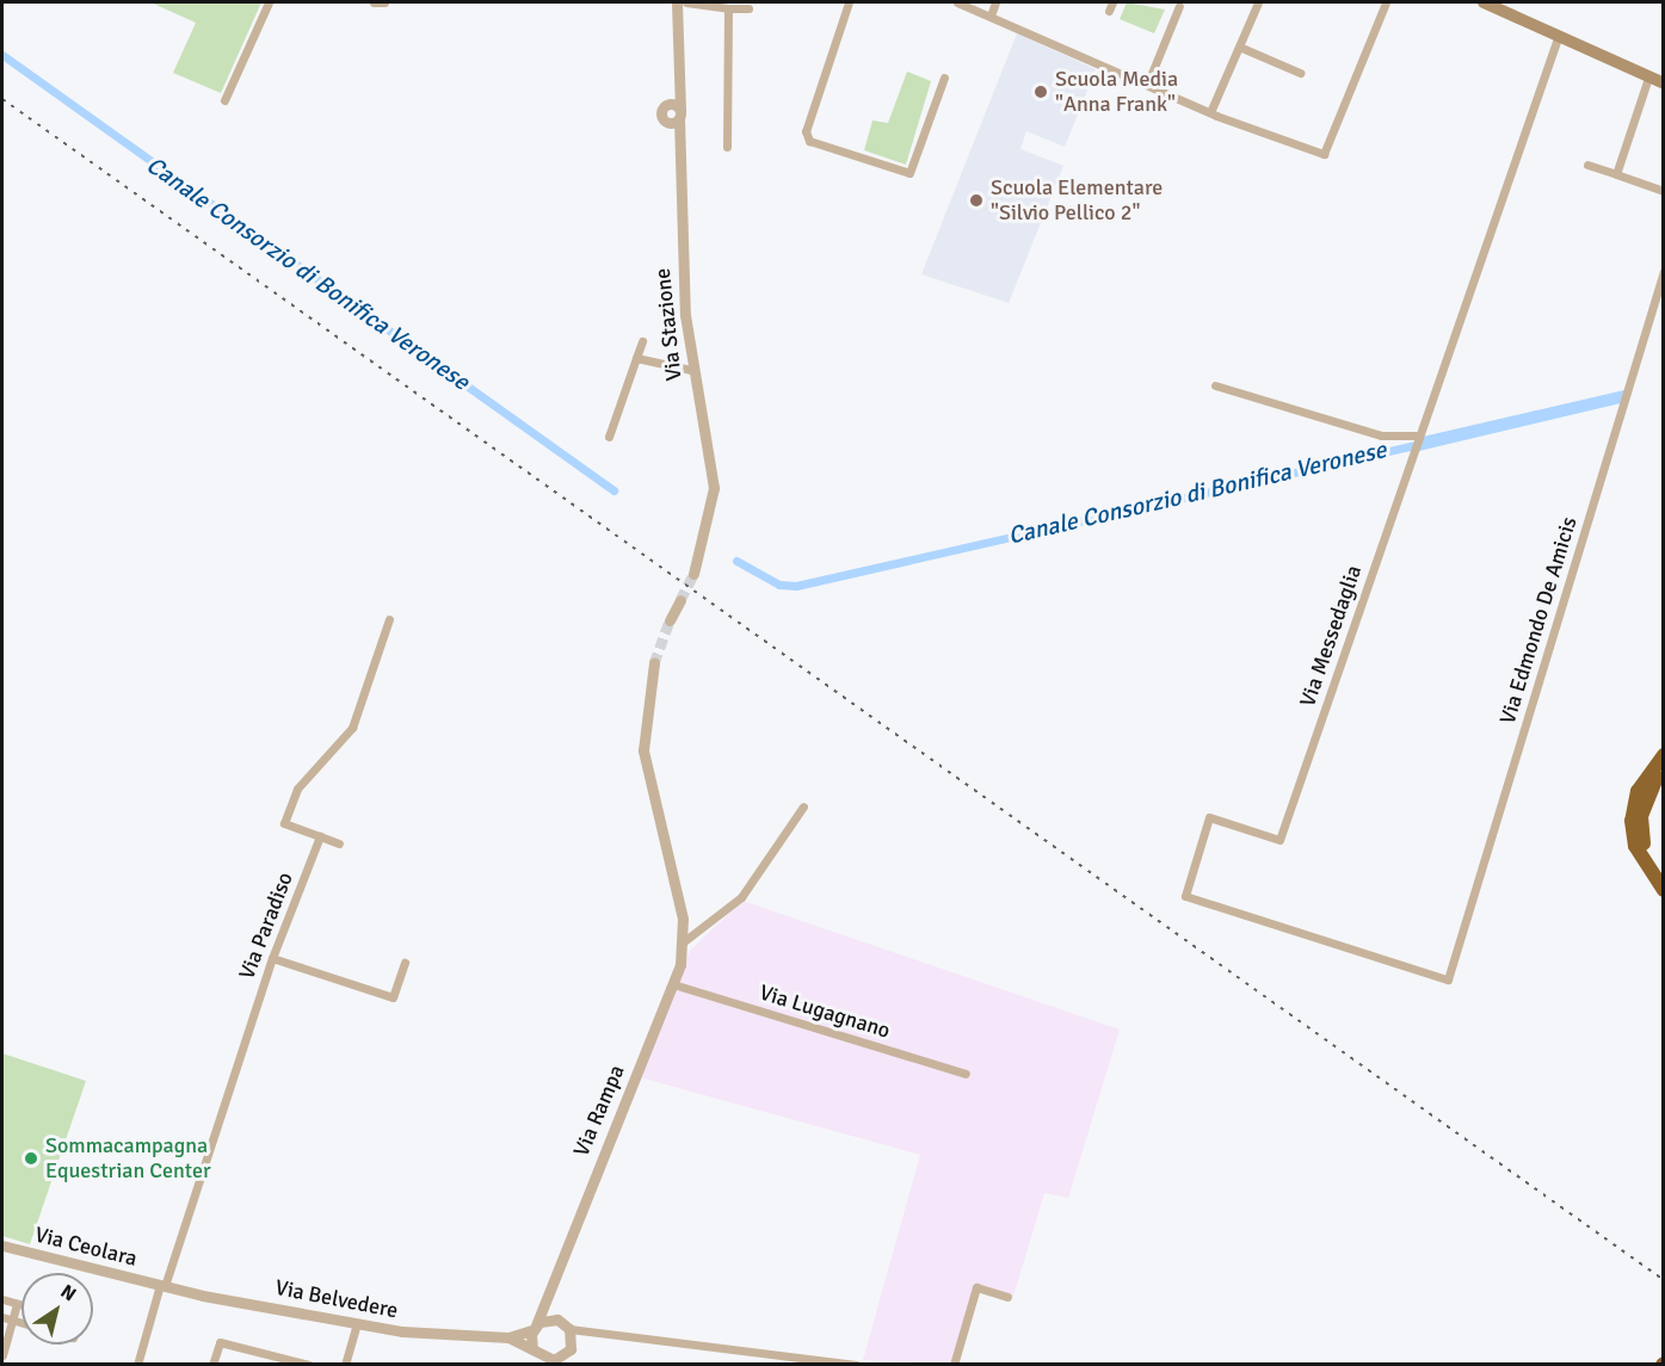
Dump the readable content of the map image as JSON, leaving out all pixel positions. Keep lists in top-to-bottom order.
{
  "streets": {
    "street": [
      "Via Stazione",
      "Via Edmondo De Amicis",
      "Via Messedaglia",
      "Via Paradiso",
      "Via Lugagnano",
      "Via Rampa",
      "Via Ceolara",
      "Via Belvedere"
    ]
  },
  "crossings": [
    ["Via Edmondo De Amicis", "Via Messedaglia"],
    ["Via Paradiso", "Via Ceolara"],
    ["Via Paradiso", "Via Belvedere"],
    ["Via Lugagnano", "Via Rampa"],
    ["Via Rampa", "Via Belvedere"],
    ["Via Ceolara", "Via Belvedere"]
  ],
  "water": ["Canale Consorzio di Bonifica Veronese"],
  "places": ["Scuola Media \"Anna Frank\"", "Scuola Elementare \"Silvio Pellico 2\"", "Sommacampagna Equestrian Center"],
  "north": "top right"
}
